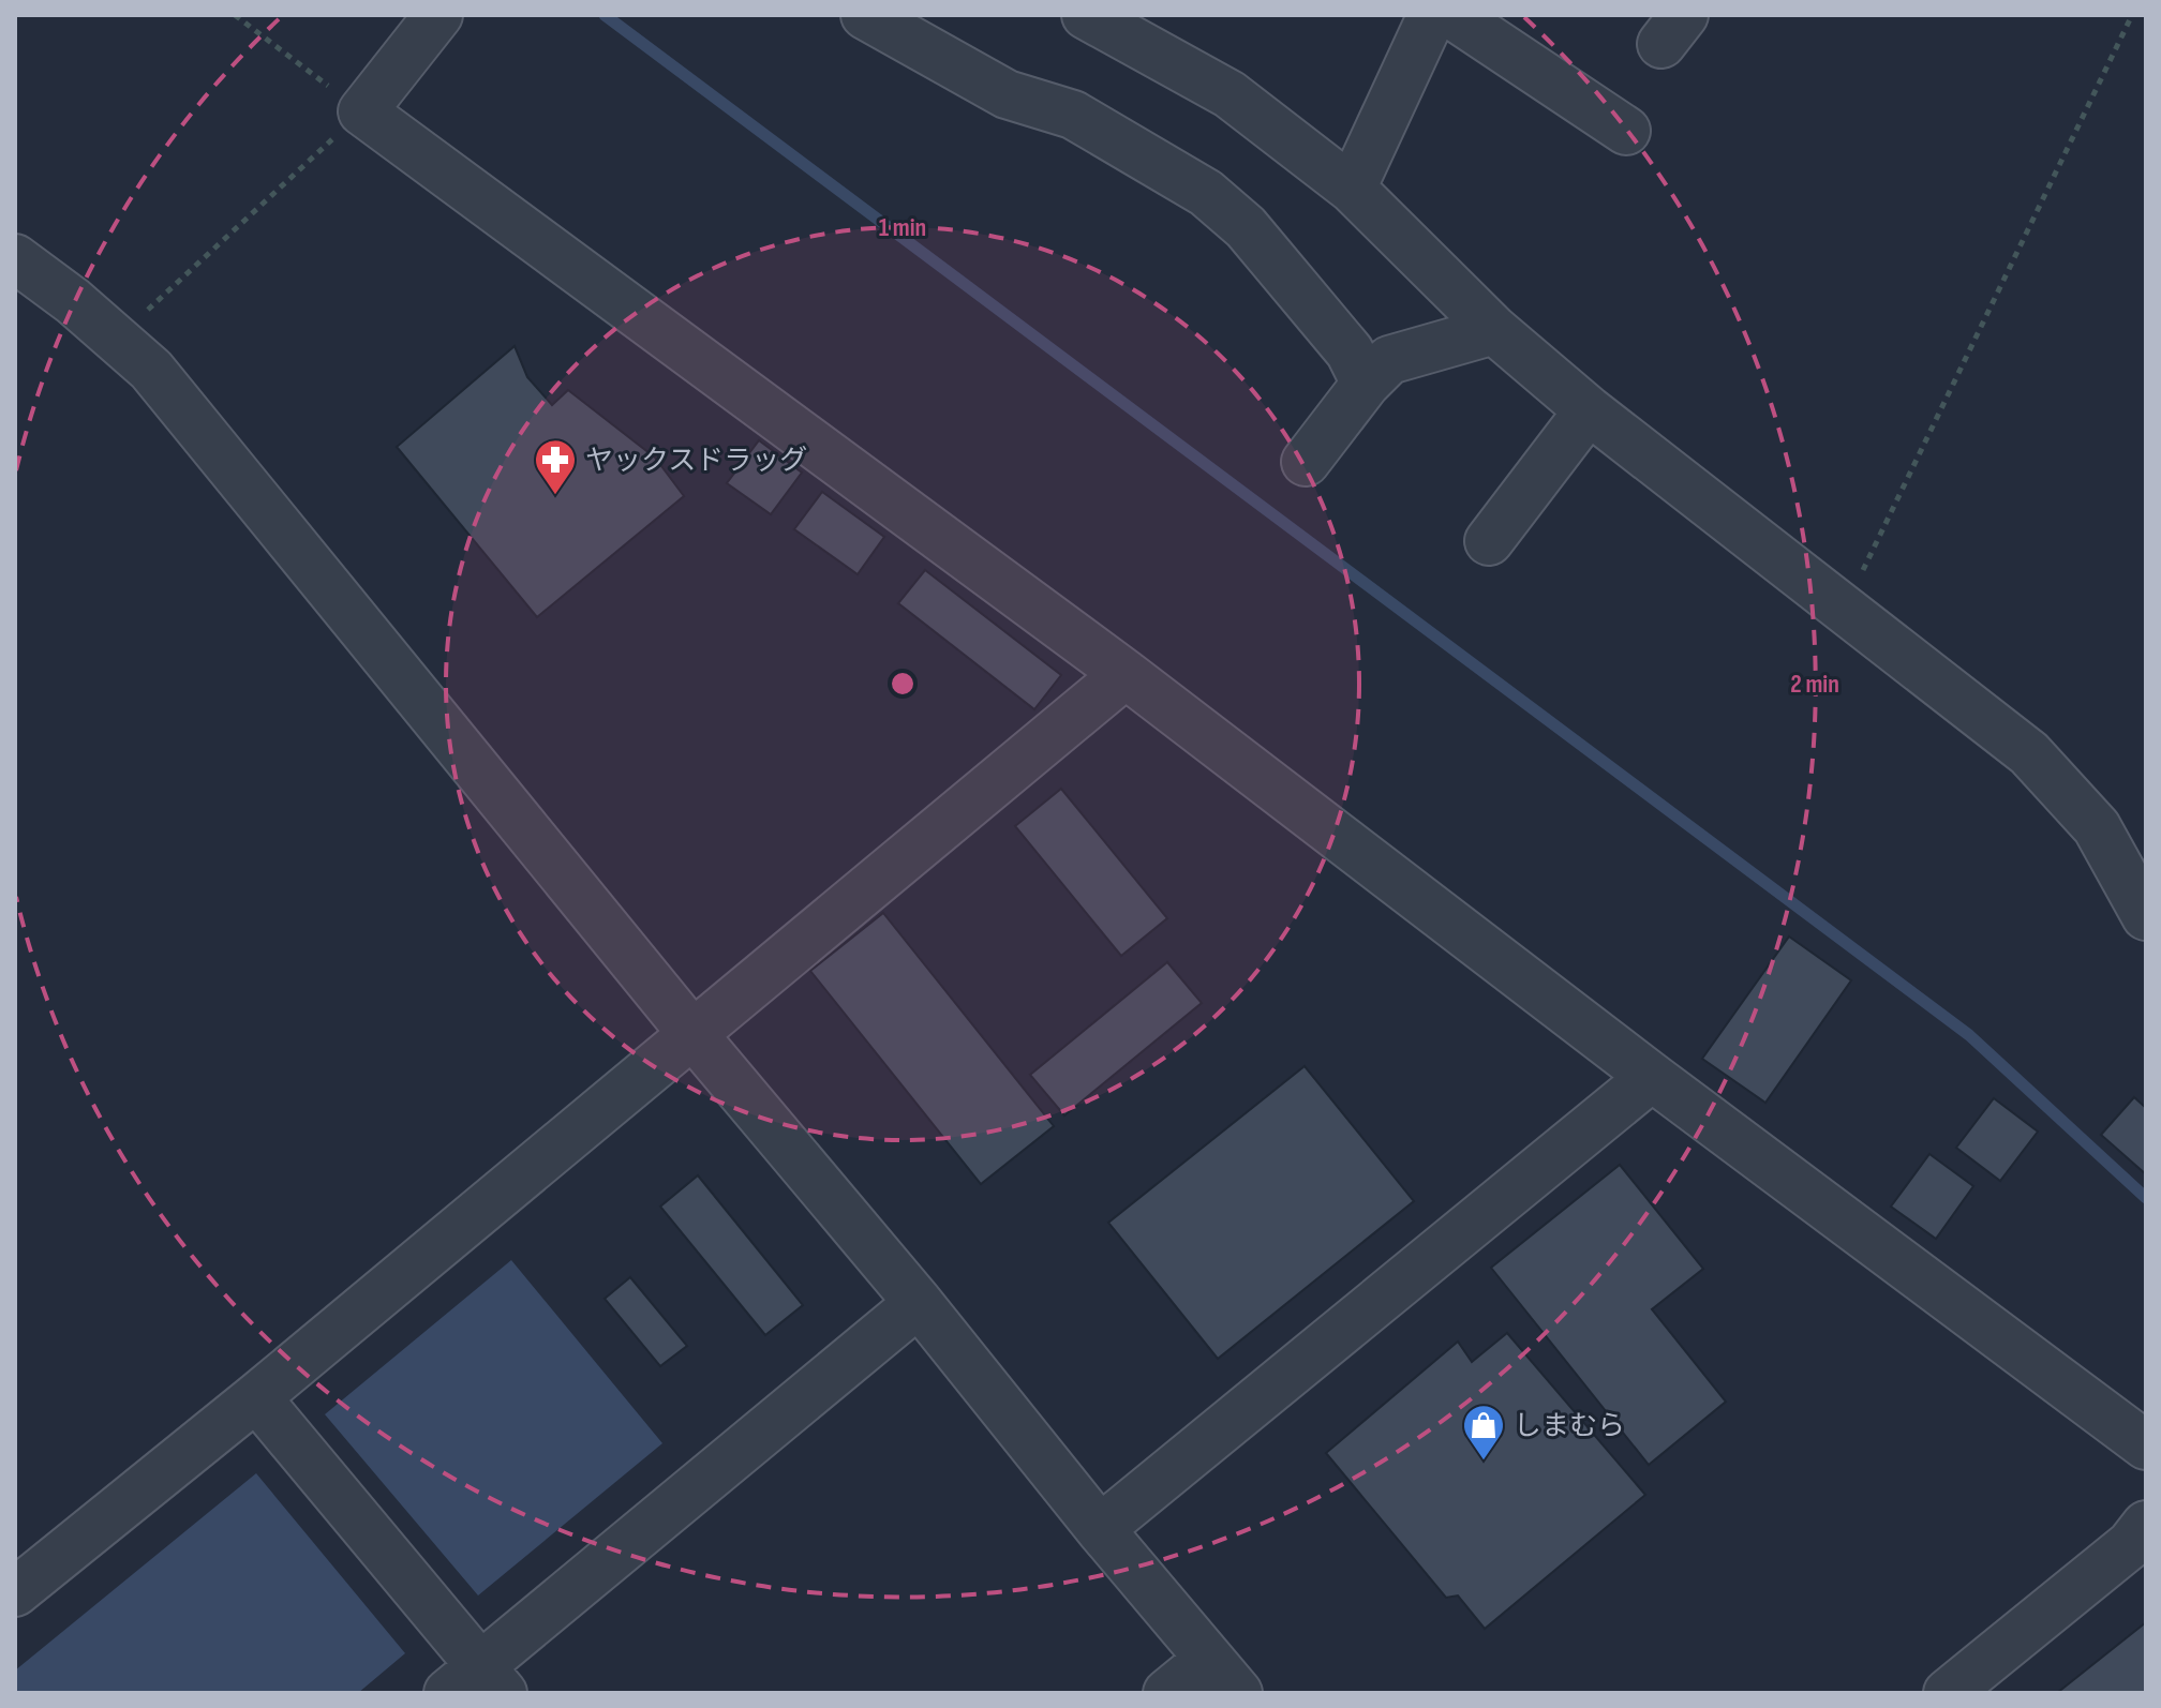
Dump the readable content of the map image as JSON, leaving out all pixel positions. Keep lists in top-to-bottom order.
{
  "places": {
    "pharmacy": ["ヤックスドラッグ"],
    "shop": ["しまむら"]
  },
  "rings": ["1 min", "2 min"]
}
